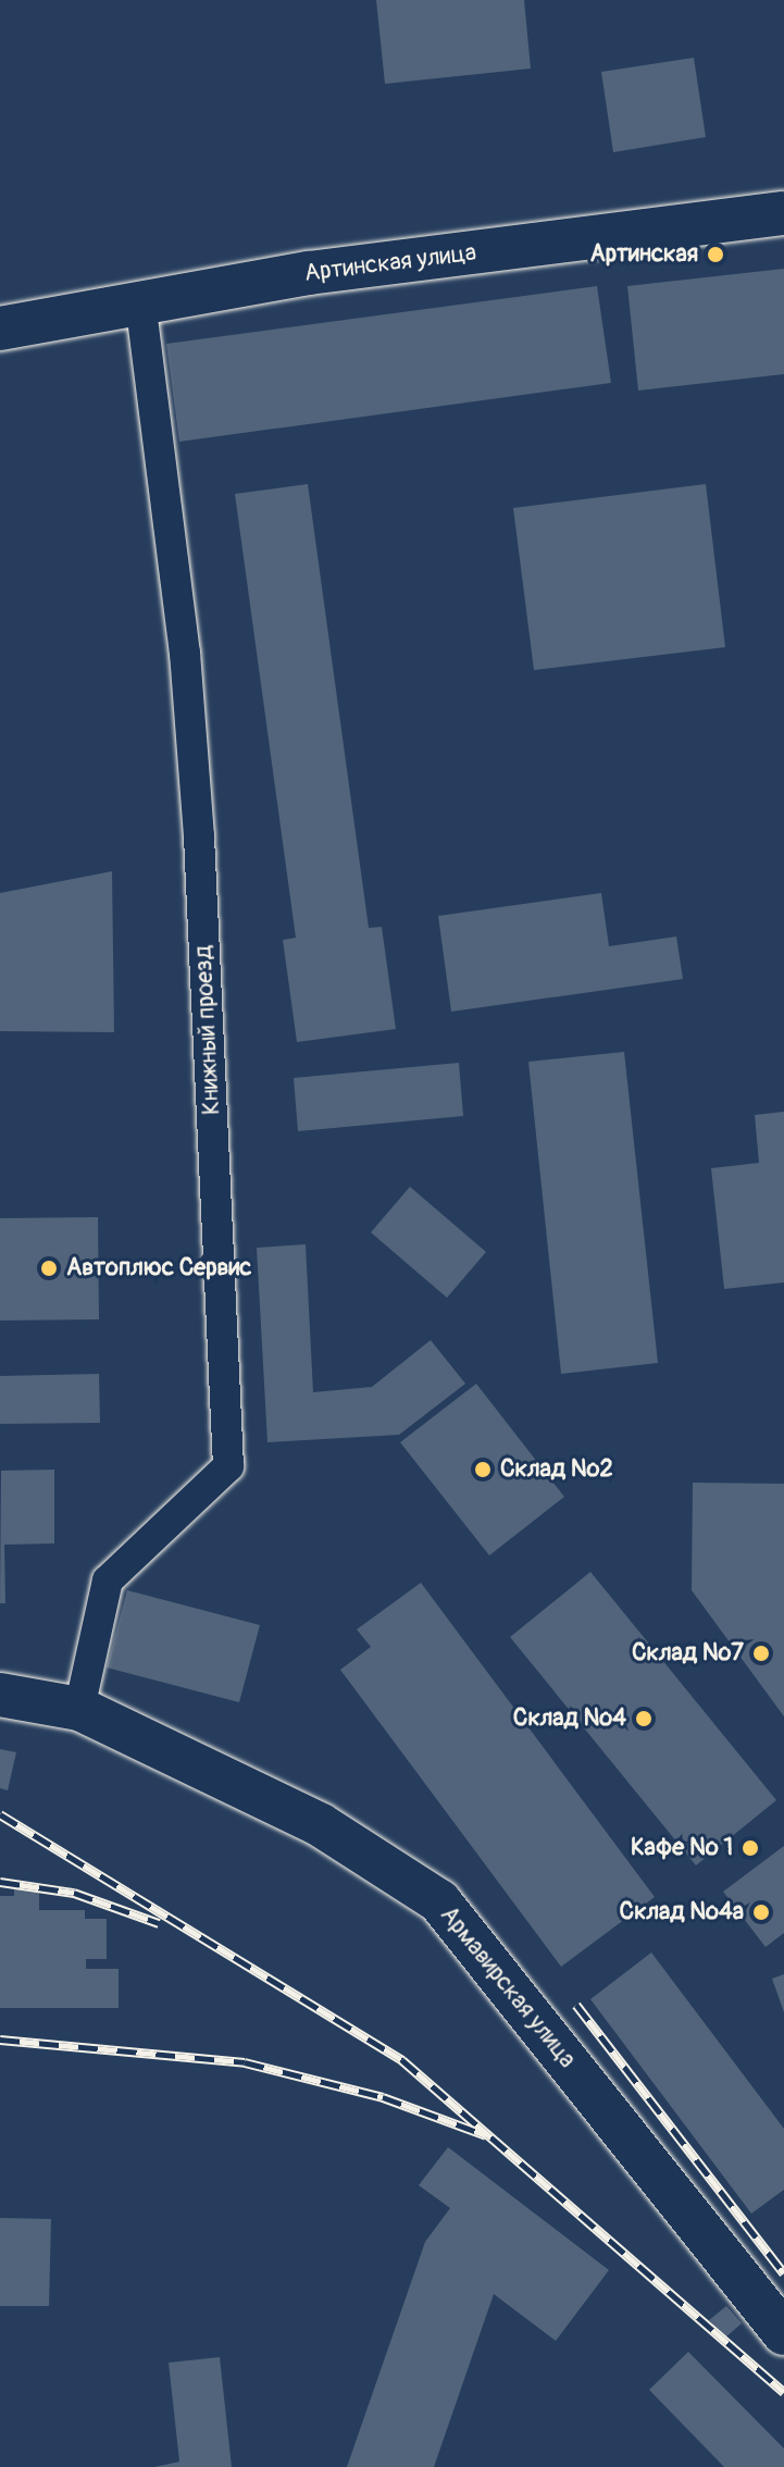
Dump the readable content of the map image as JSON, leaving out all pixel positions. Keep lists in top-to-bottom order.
{
  "streets": {
    "main road": ["Артинская улица", "Армавирская улица"],
    "street": ["Книжный проезд"]
  },
  "crossings": [
    ["Артинская улица", "Книжный проезд"],
    ["Книжный проезд", "Армавирская улица"]
  ],
  "places": [
    "Артинская",
    "Автоплюс Сервис",
    "Склад №2",
    "Склад №7",
    "Склад №4",
    "Кафе № 1",
    "Склад №4а"
  ]
}
